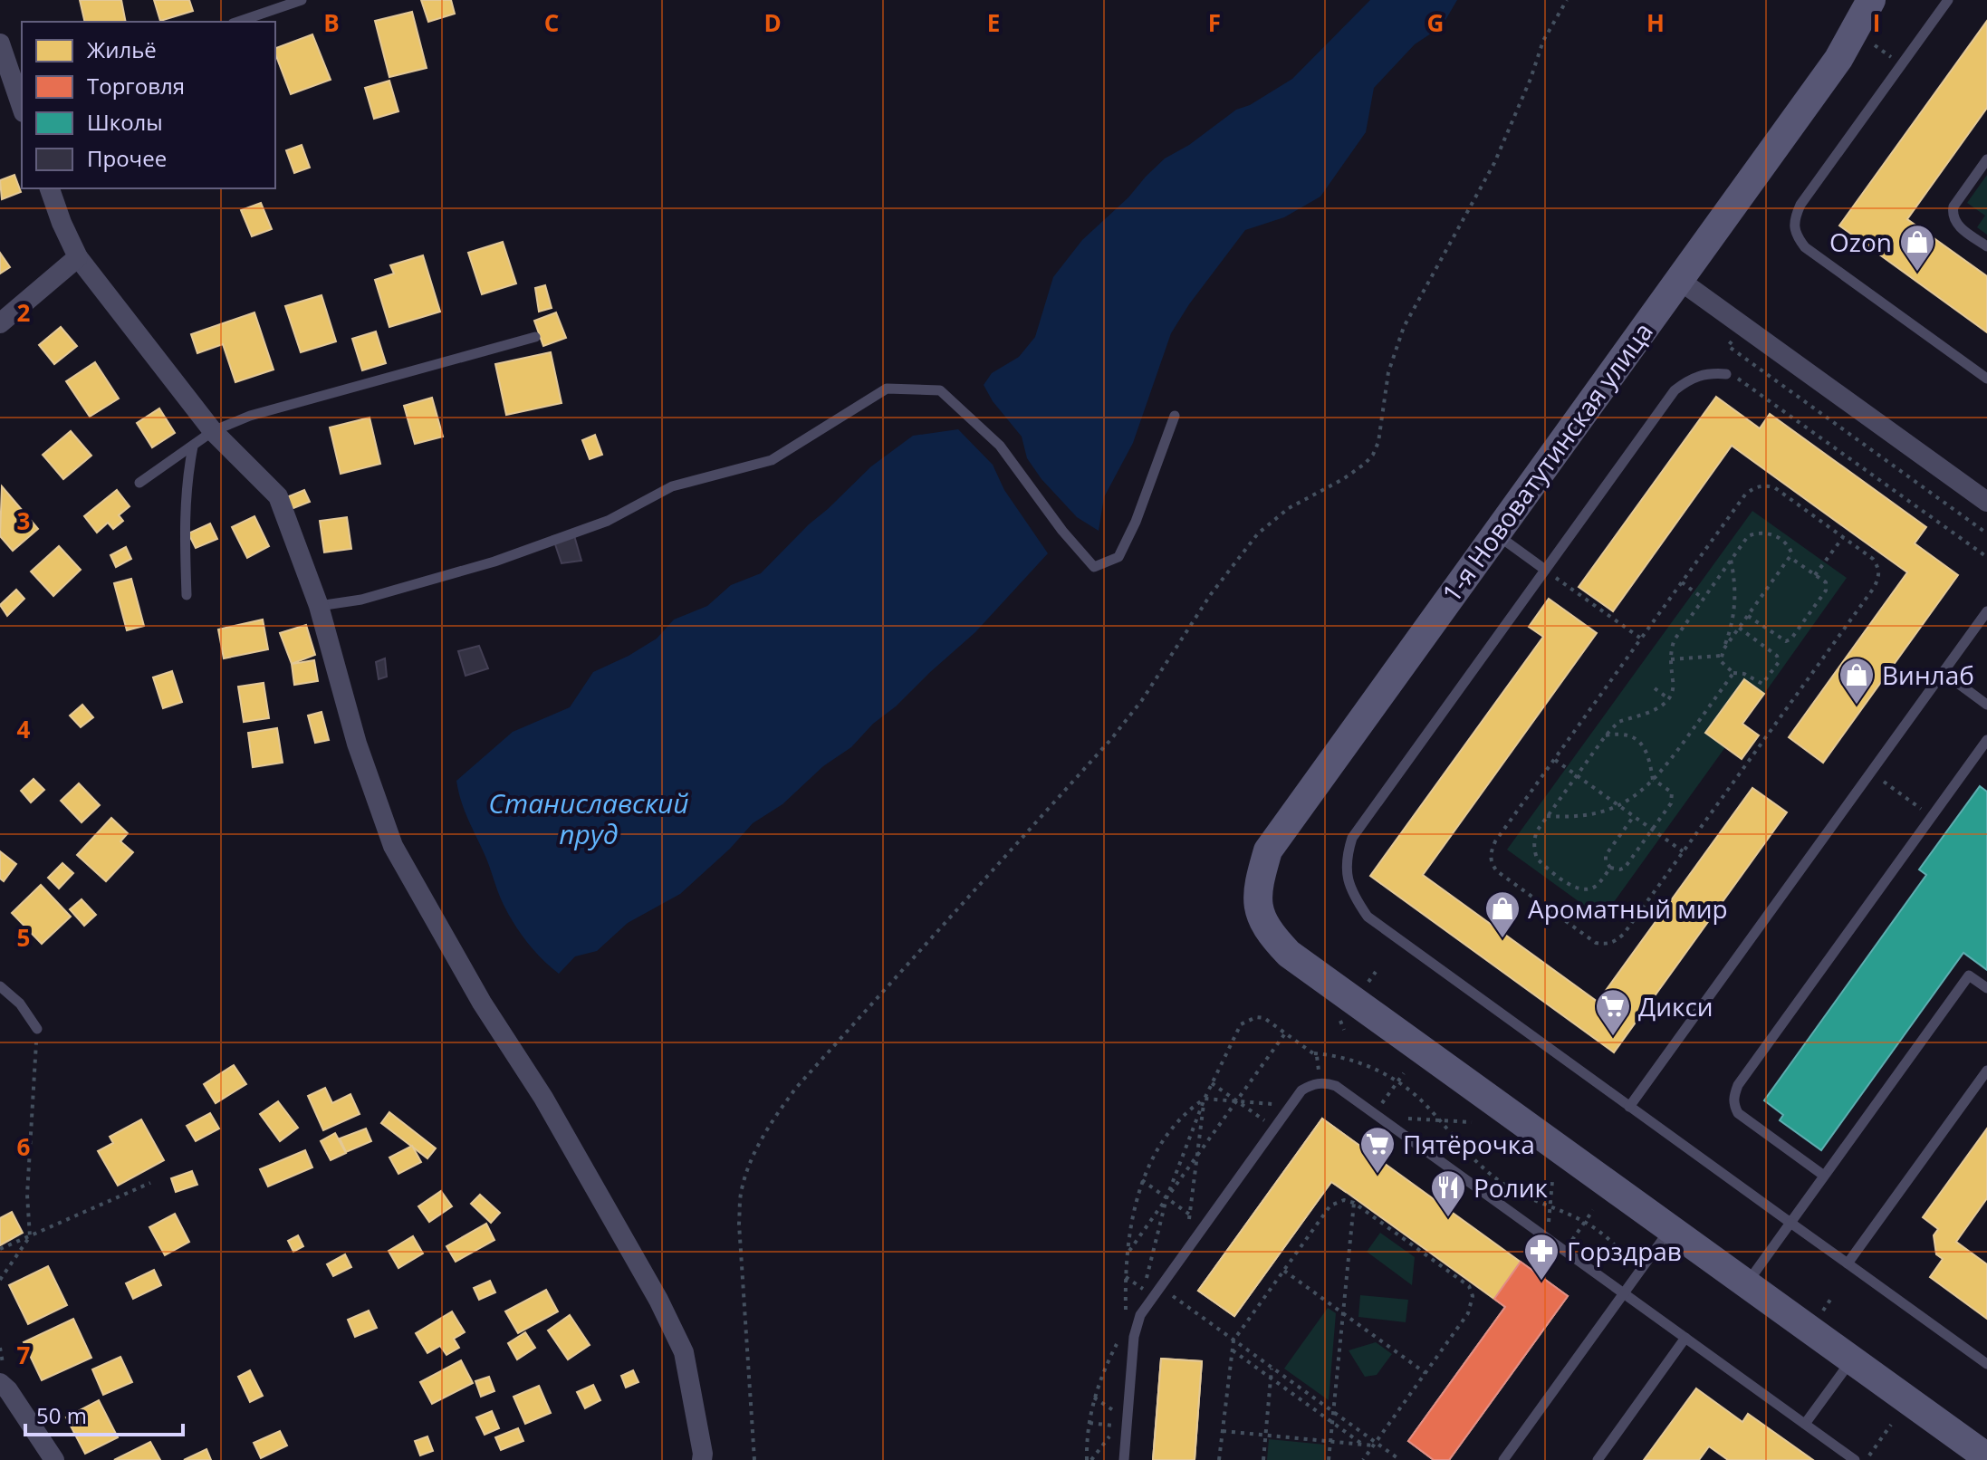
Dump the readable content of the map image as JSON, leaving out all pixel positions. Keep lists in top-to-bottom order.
{
  "streets": {
    "street": ["1-я Нововатутинская улица"]
  },
  "water": ["Станиславский пруд"],
  "places": {
    "shop": ["Ozon", "Винлаб", "Ароматный мир"],
    "supermarket": ["Дикси", "Пятёрочка"],
    "restaurant": ["Ролик"],
    "pharmacy": ["Горздрав"]
  },
  "legend": [
    "Жильё",
    "Торговля",
    "Школы",
    "Прочее"
  ],
  "scale_bar": "50 m",
  "grid": {
    "columns": [
      "B",
      "C",
      "D",
      "E",
      "F",
      "G",
      "H",
      "I"
    ],
    "rows": [
      "2",
      "3",
      "4",
      "5",
      "6",
      "7"
    ]
  }
}
